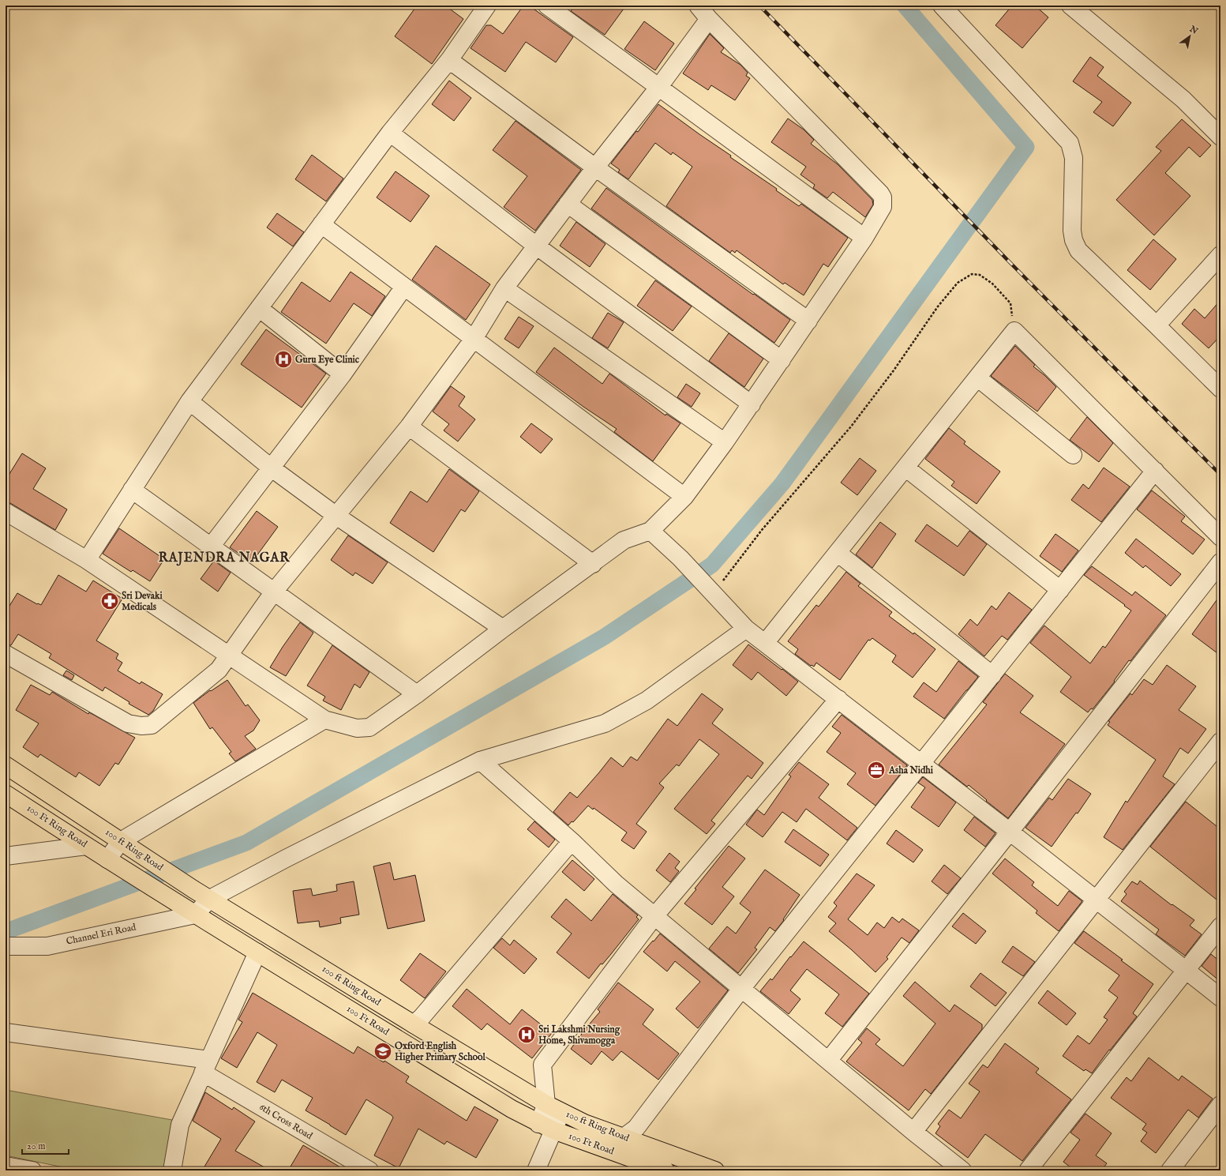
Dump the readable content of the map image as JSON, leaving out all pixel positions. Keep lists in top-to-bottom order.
{
  "streets": {
    "main road": ["100 Ft Ring Road", "100 ft Ring Road", "100 Ft Road"],
    "street": ["Channel Eri Road", "6th Cross Road"]
  },
  "crossings": [
    ["100 Ft Ring Road", "100 Ft Road"],
    ["Channel Eri Road", "100 Ft Road"]
  ],
  "districts": ["RAJENDRA NAGAR"],
  "places": {
    "hospital": ["Guru Eye Clinic", "Sri Lakshmi Nursing Home, Shivamogga"],
    "pharmacy": ["Sri Devaki Medicals"],
    "office": ["Asha Nidhi"],
    "school or university": ["Oxford English Higher Primary School"]
  },
  "scale_bar": "20 m",
  "north": "top right"
}
